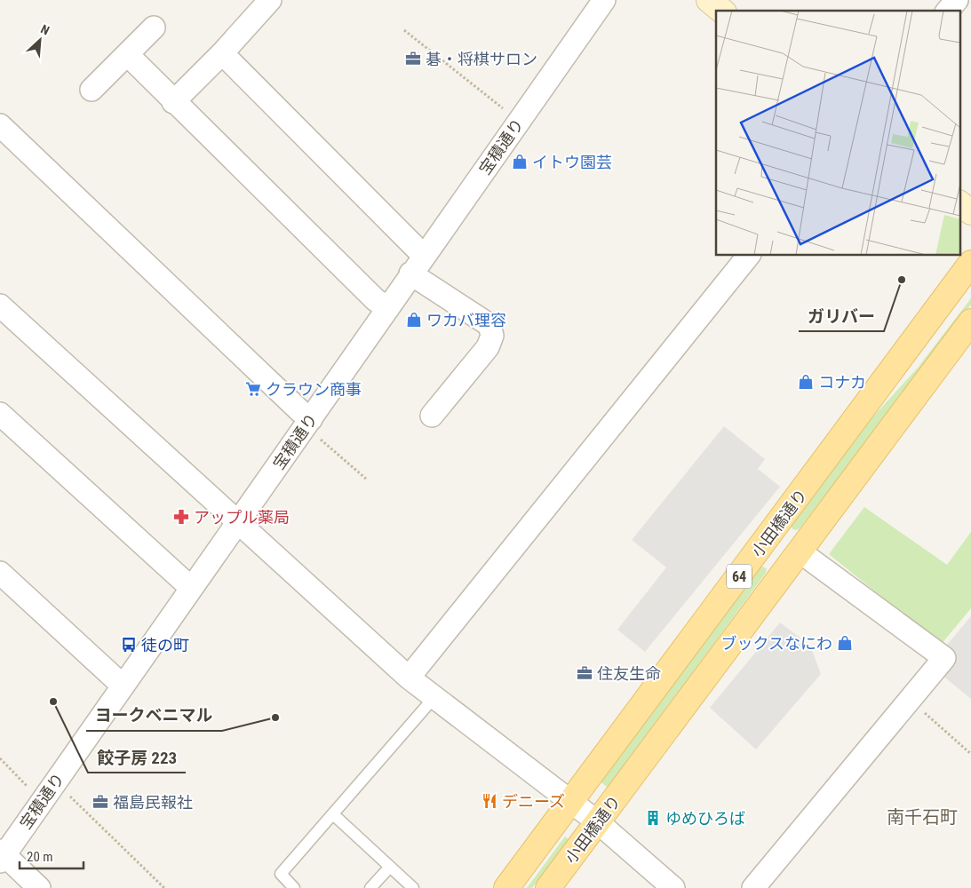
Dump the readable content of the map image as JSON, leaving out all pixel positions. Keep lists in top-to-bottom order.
{
  "streets": {
    "main road": ["小田橋通り", "64"],
    "street": ["宝積通り"]
  },
  "districts": ["南千石町"],
  "places": {
    "office": ["碁・将棋サロン", "住友生命", "福島民報社"],
    "shop": [
      "イトウ園芸",
      "ワカバ理容",
      "コナカ",
      "ブックスなにわ"
    ],
    "other": ["ガリバー", "餃子房 223", "ヨークベニマル"],
    "supermarket": ["クラウン商事"],
    "pharmacy": ["アップル薬局"],
    "bus stop": ["徒の町"],
    "restaurant": ["デニーズ"],
    "building": ["ゆめひろば"]
  },
  "scale_bar": "20 m",
  "north": "top right"
}
